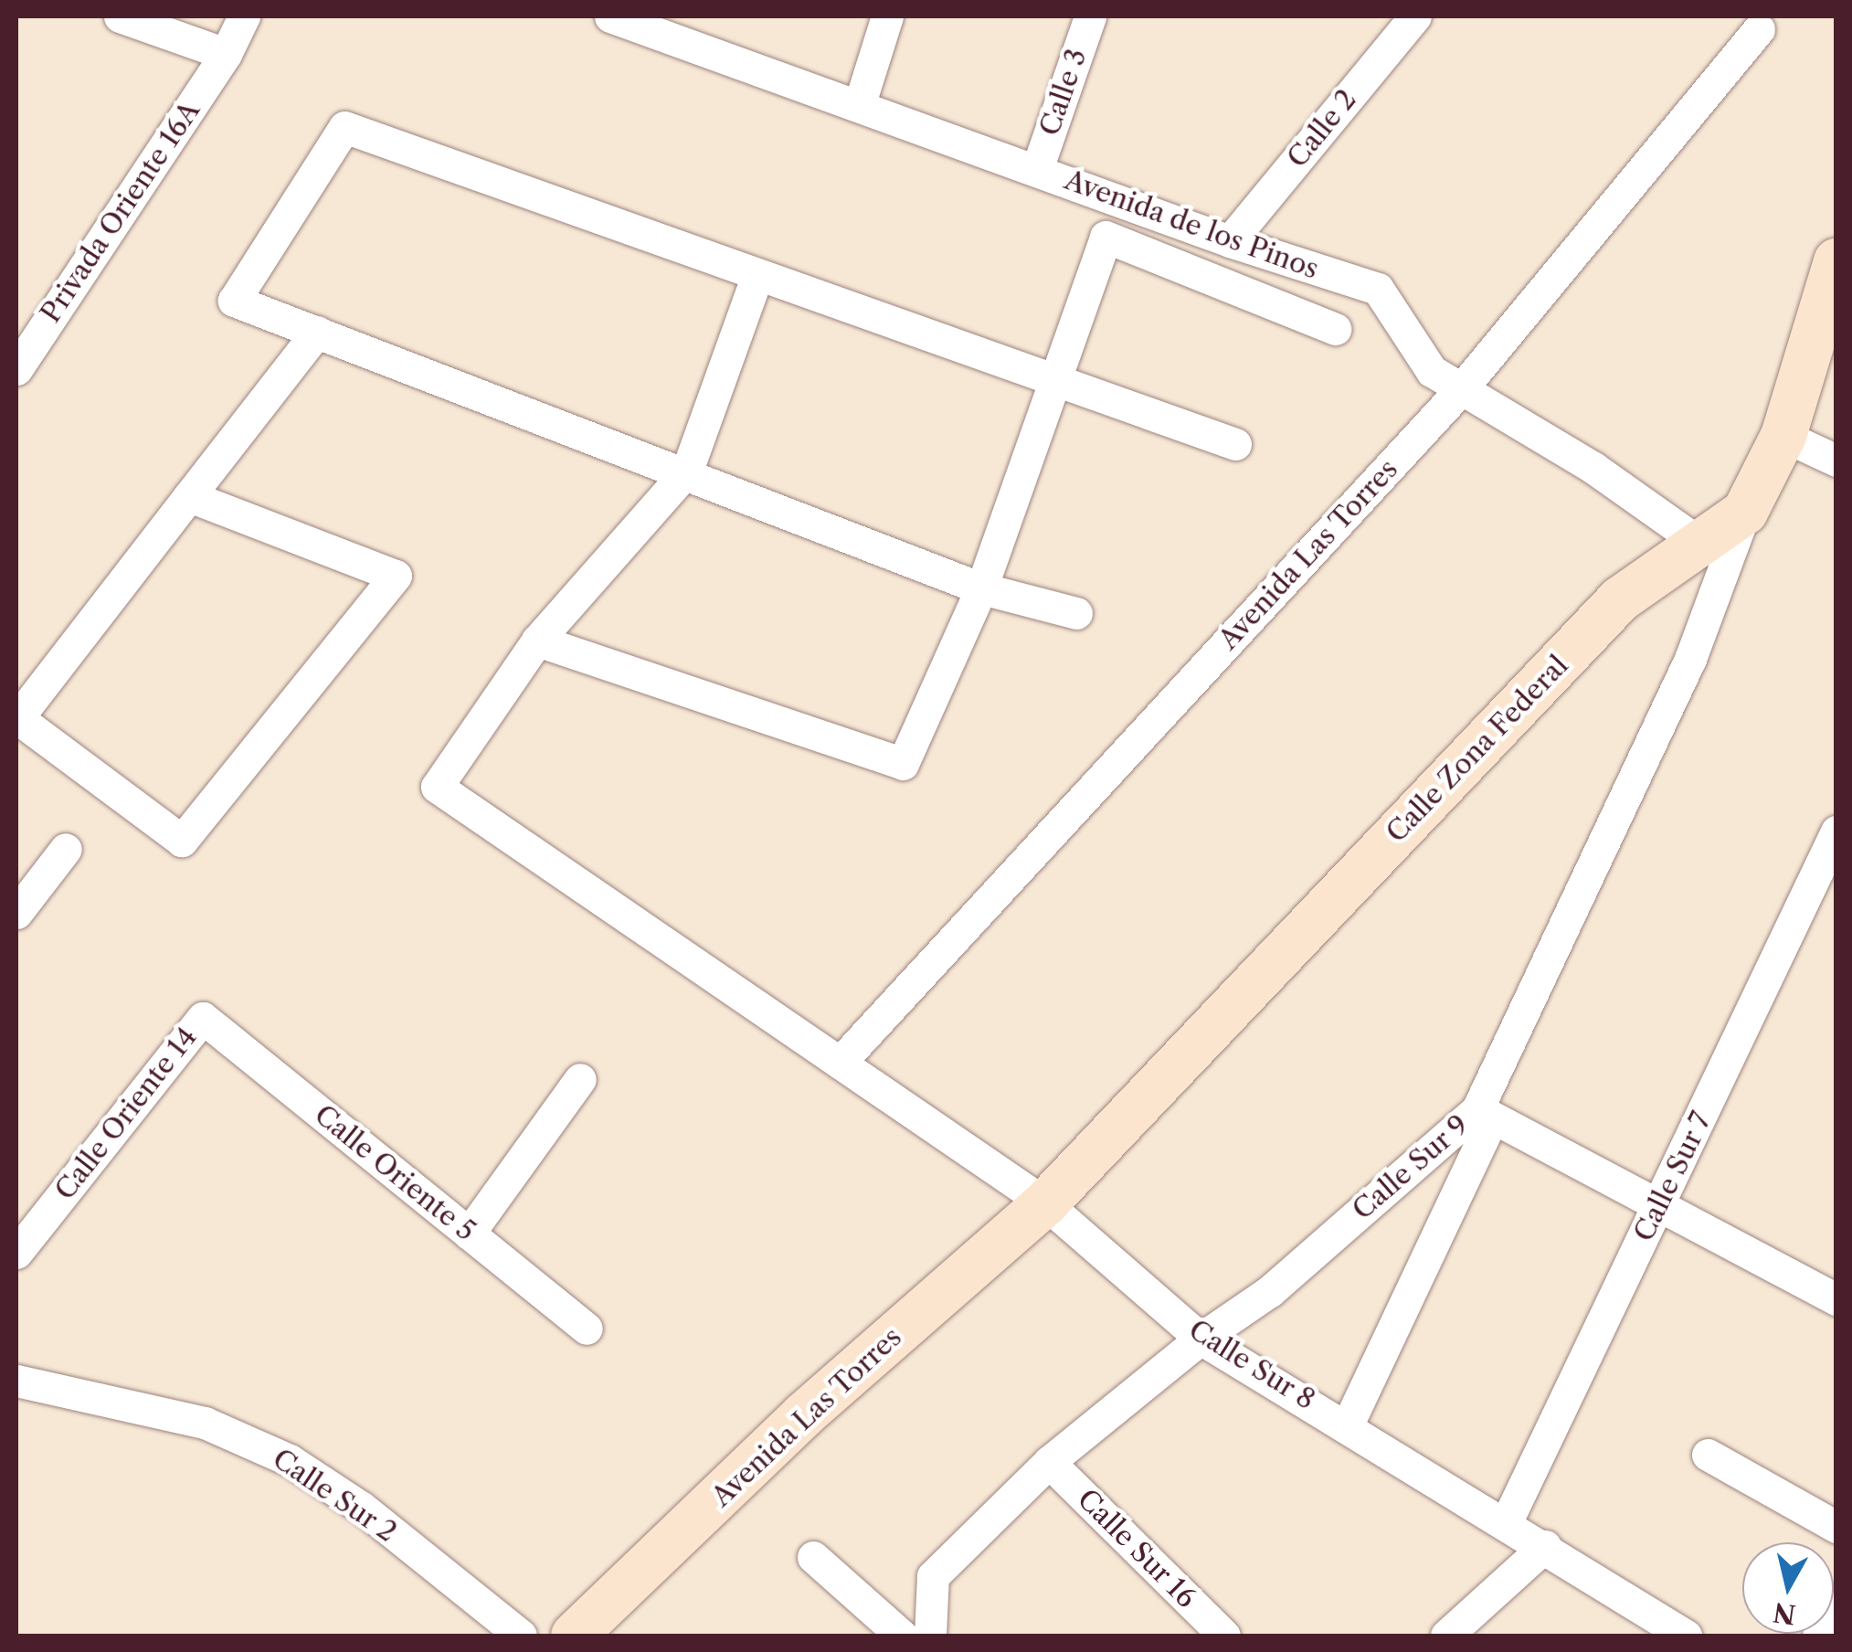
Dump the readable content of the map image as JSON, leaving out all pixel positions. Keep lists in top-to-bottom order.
{
  "streets": {
    "main road": ["Avenida Las Torres", "Calle Zona Federal"],
    "street": [
      "Calle 3",
      "Calle 2",
      "Privada Oriente 16A",
      "Avenida de los Pinos",
      "Calle Oriente 14",
      "Calle Sur 9",
      "Calle Oriente 5",
      "Calle Sur 7",
      "Calle Sur 8",
      "Calle Sur 2",
      "Calle Sur 16"
    ]
  },
  "crossings": [
    ["Calle 3", "Avenida de los Pinos"],
    ["Calle 2", "Avenida de los Pinos"],
    ["Avenida de los Pinos", "Avenida Las Torres"],
    ["Avenida de los Pinos", "Calle Zona Federal"],
    ["Avenida Las Torres", "Calle Zona Federal"],
    ["Avenida Las Torres", "Calle Sur 8"],
    ["Calle Zona Federal", "Calle Sur 9"],
    ["Calle Zona Federal", "Calle Sur 8"],
    ["Calle Oriente 14", "Calle Oriente 5"],
    ["Calle Sur 9", "Calle Sur 8"],
    ["Calle Sur 9", "Calle Sur 16"],
    ["Calle Sur 7", "Calle Sur 8"]
  ],
  "north": "bottom"
}
